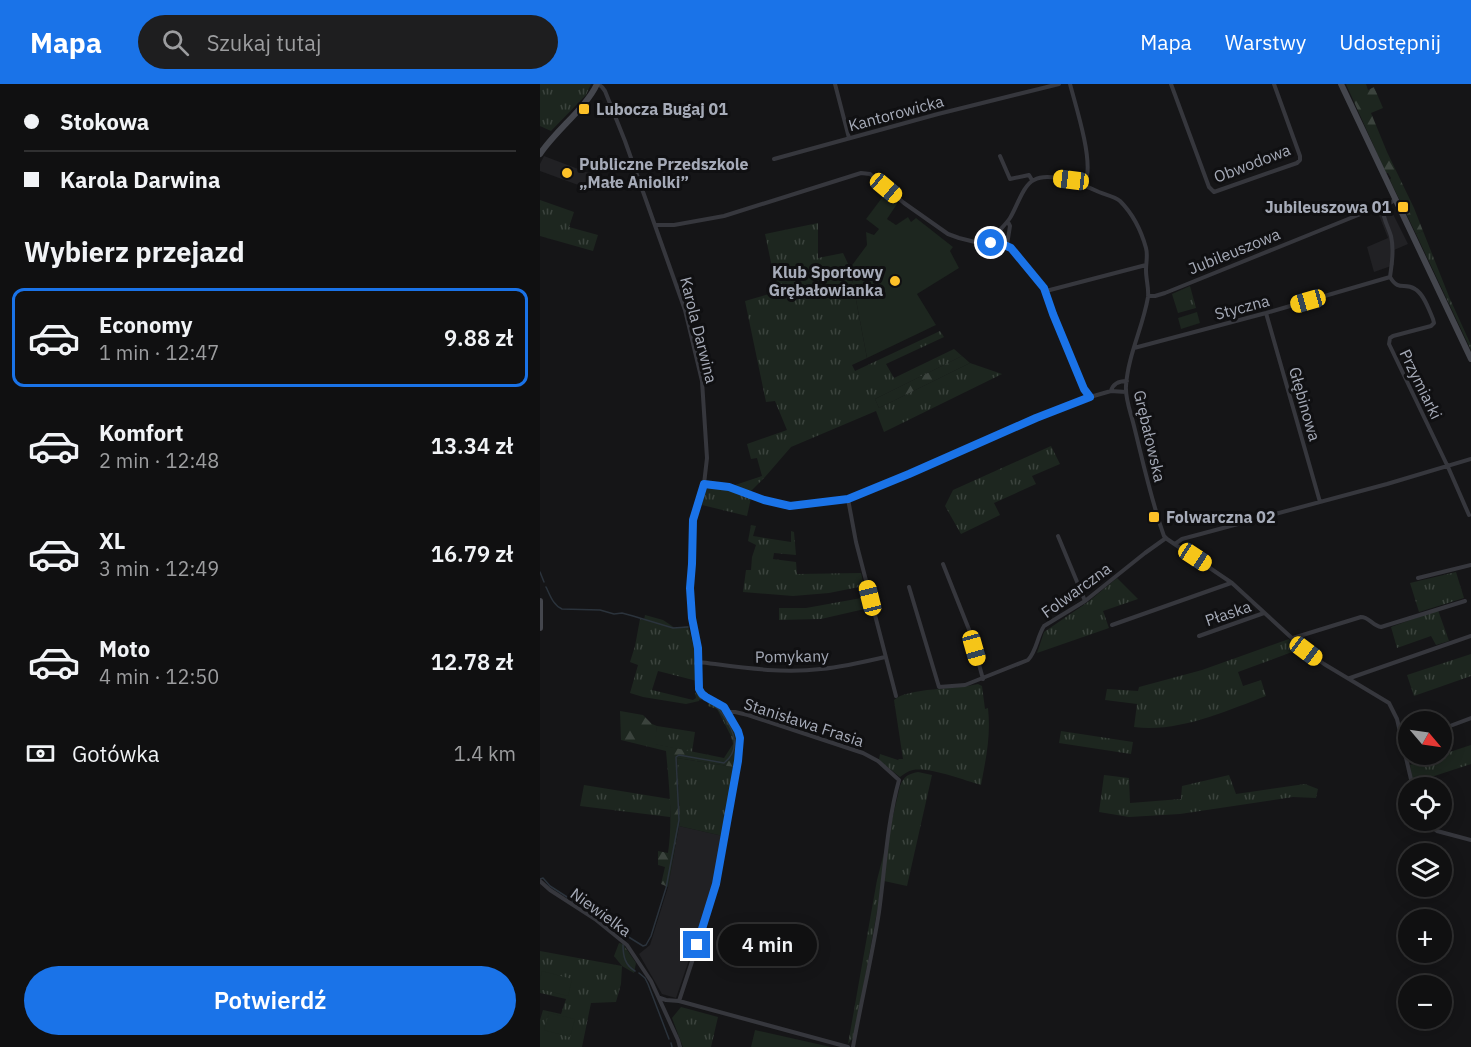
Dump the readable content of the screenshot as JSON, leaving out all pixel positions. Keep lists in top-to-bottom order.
{
  "streets": {
    "street": [
      "Kantorowicka",
      "Obwodowa",
      "Jubileuszowa",
      "Styczna",
      "Karola Darwina",
      "Przymiarki",
      "Głębinowa",
      "Grębałowska",
      "Folwarczna",
      "Płaska",
      "Pomykany",
      "Stanisława Frasia",
      "Niewielka"
    ]
  },
  "crossings": [
    ["Jubileuszowa", "Grębałowska"],
    ["Styczna", "Przymiarki"],
    ["Styczna", "Głębinowa"],
    ["Styczna", "Grębałowska"],
    ["Karola Darwina", "Pomykany"],
    ["Karola Darwina", "Stanisława Frasia"],
    ["Grębałowska", "Folwarczna"]
  ],
  "places": {
    "transit": ["Lubocza Bugaj 01", "Jubileuszowa 01", "Folwarczna 02"],
    "other": ["Publiczne Przedszkole „Małe Aniolki”", "Klub Sportowy Grębałowianka"]
  },
  "north": "bottom right",
  "page": {
    "header": "Mapa",
    "search": "Szukaj tutaj",
    "nav": ["Mapa", "Warstwy", "Udostępnij"],
    "banner": ["Stokowa", "Karola Darwina"],
    "heading": "Wybierz przejazd",
    "list": [
      {
        "name": "Economy",
        "note": "1 min · 12:47",
        "value": "9.88 zł"
      },
      {
        "name": "Komfort",
        "note": "2 min · 12:48",
        "value": "13.34 zł"
      },
      {
        "name": "XL",
        "note": "3 min · 12:49",
        "value": "16.79 zł"
      },
      {
        "name": "Moto",
        "note": "4 min · 12:50",
        "value": "12.78 zł"
      }
    ],
    "map_buttons": ["+", "−"],
    "pay": ["Gotówka", "1.4 km"],
    "bubble": "4 min",
    "buttons": "Potwierdź"
  }
}
